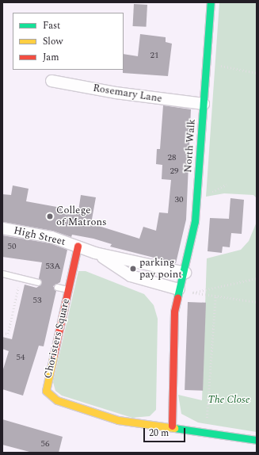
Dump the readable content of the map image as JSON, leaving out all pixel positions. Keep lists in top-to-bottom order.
{
  "streets": {
    "street": [
      "Rosemary Lane",
      "North Walk",
      "High Street",
      "Choristers Square"
    ]
  },
  "crossings": [
    ["Rosemary Lane", "North Walk"],
    ["High Street", "Choristers Square"]
  ],
  "parks": ["The Close"],
  "places": ["College of Matrons", "parking pay point"],
  "house_numbers": [
    "21",
    "28",
    "29",
    "30",
    "50",
    "53A",
    "53",
    "54",
    "56"
  ],
  "legend": ["Fast", "Slow", "Jam"],
  "scale_bar": "20 m"
}
